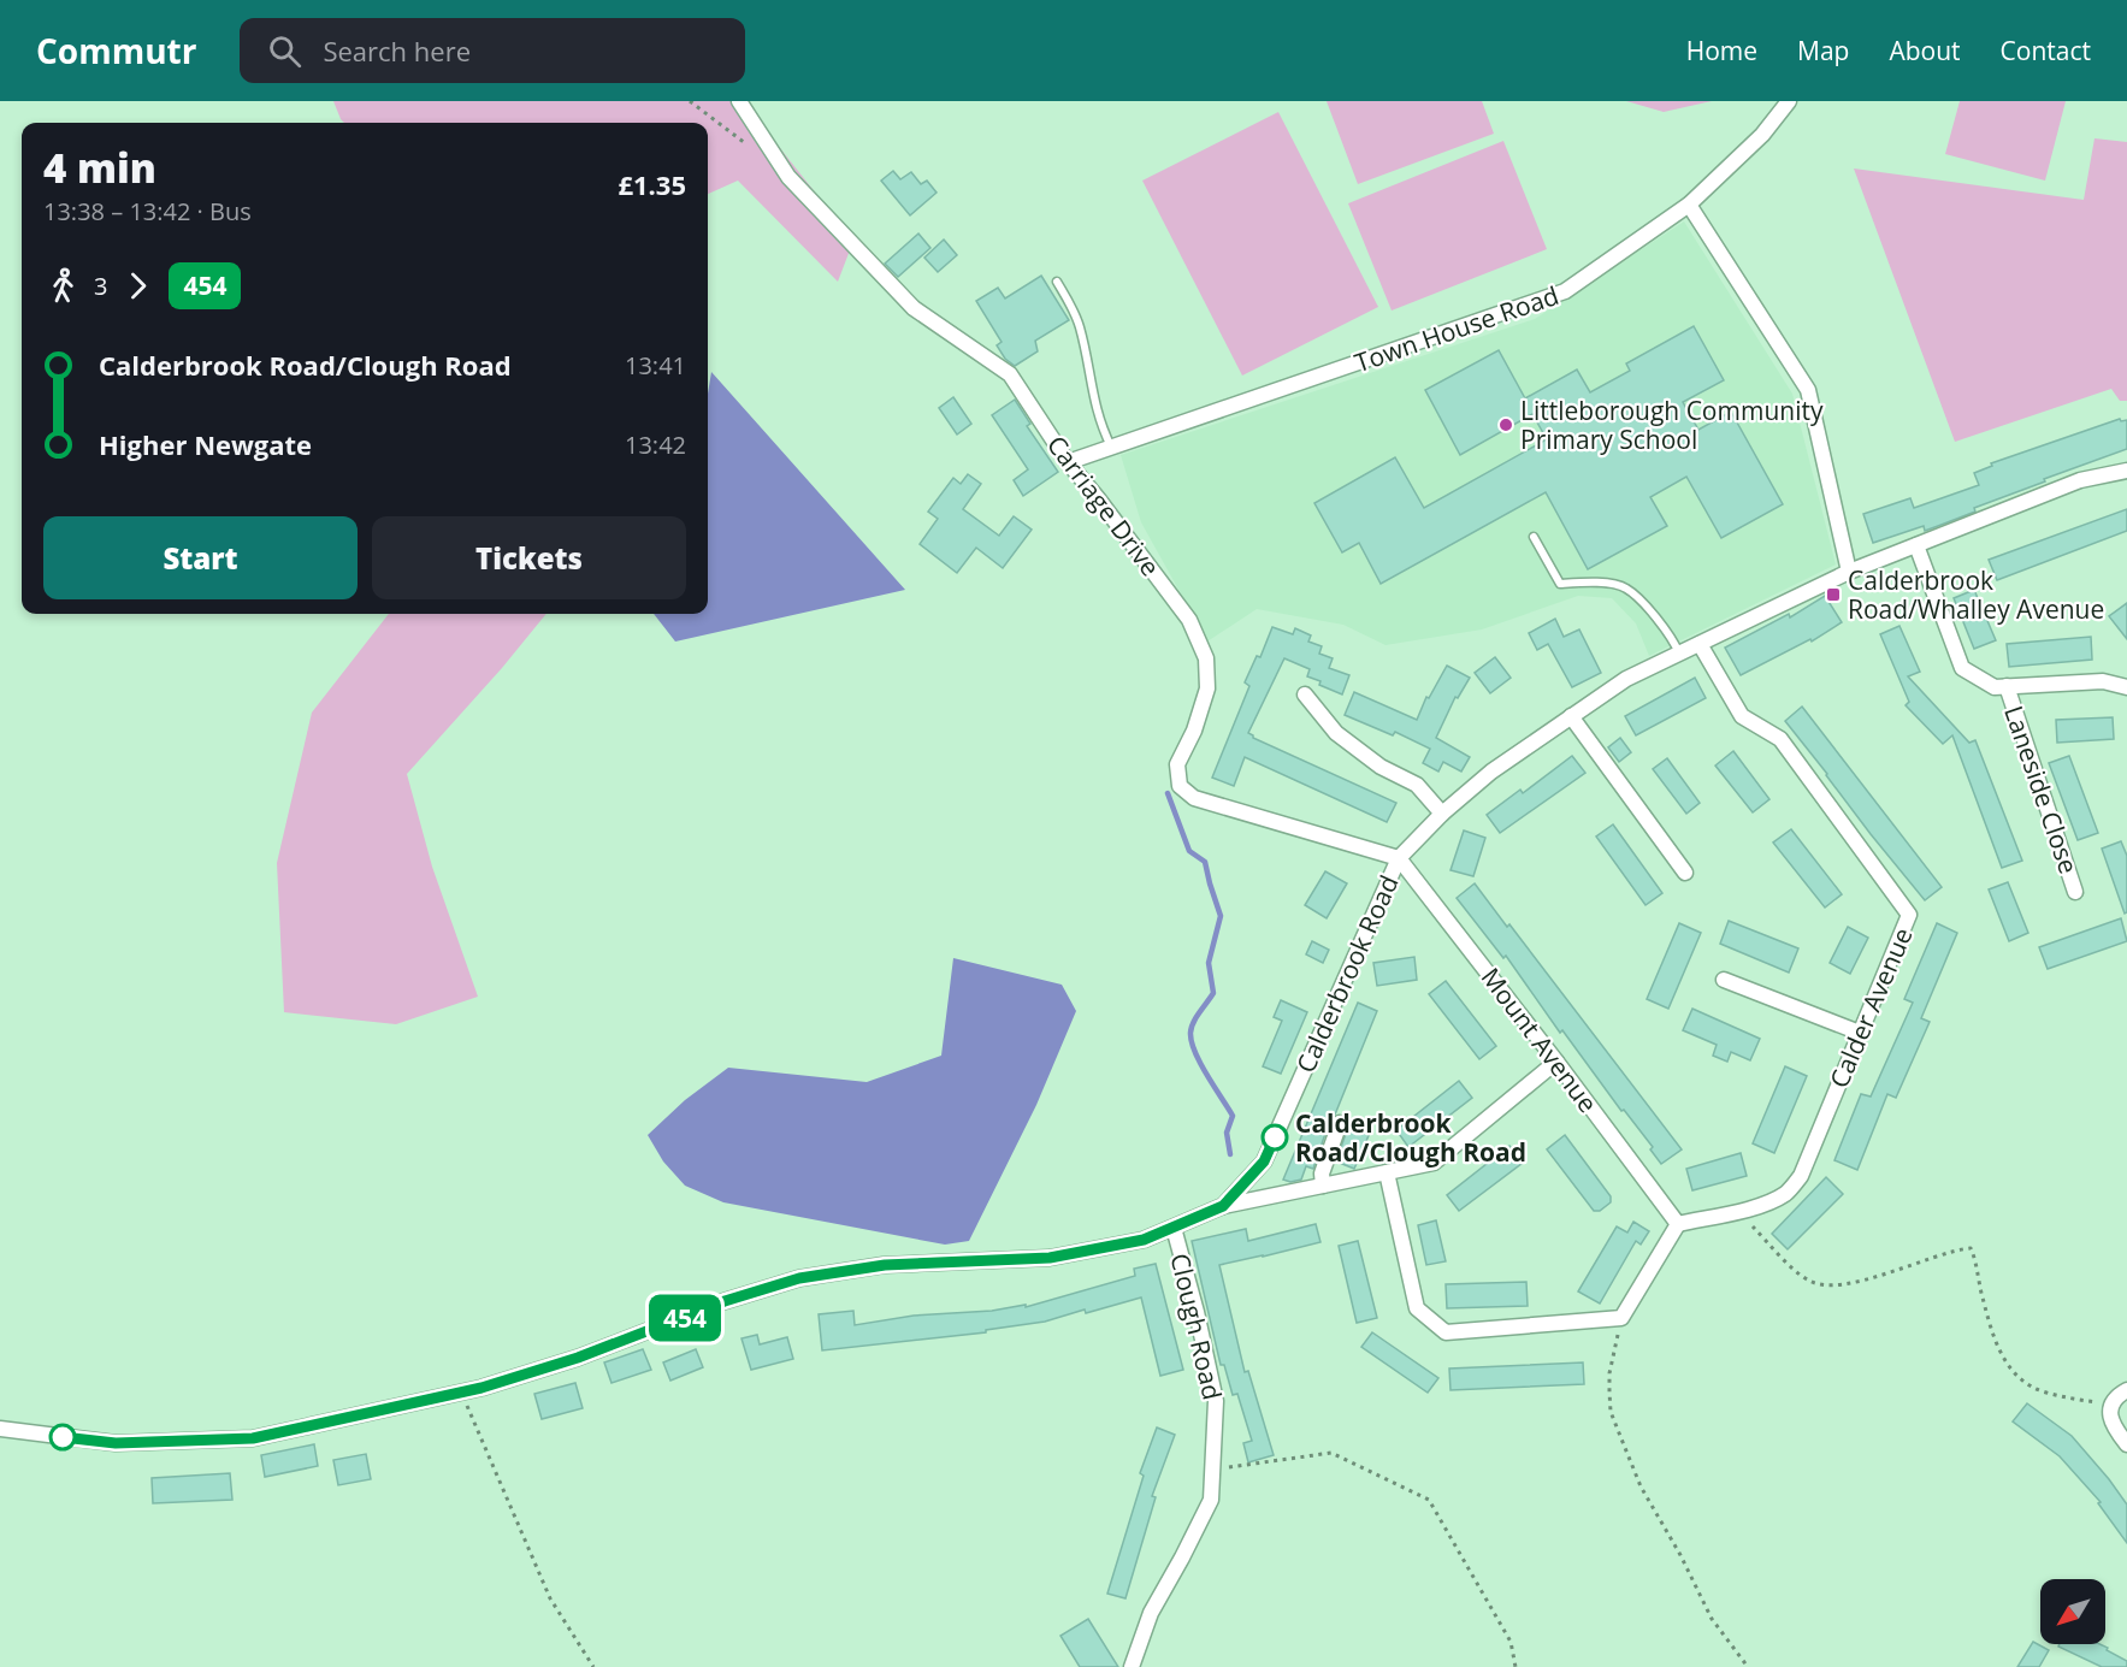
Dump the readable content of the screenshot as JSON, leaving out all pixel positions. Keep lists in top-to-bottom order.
{
  "streets": {
    "street": [
      "Town House Road",
      "Carriage Drive",
      "Laneside Close",
      "Calderbrook Road",
      "Calder Avenue",
      "Mount Avenue",
      "Clough Road"
    ]
  },
  "crossings": [
    ["Town House Road", "Carriage Drive"],
    ["Carriage Drive", "Calderbrook Road"],
    ["Carriage Drive", "Mount Avenue"],
    ["Calderbrook Road", "Calder Avenue"],
    ["Calderbrook Road", "Mount Avenue"],
    ["Calderbrook Road", "Clough Road"],
    ["Calder Avenue", "Mount Avenue"]
  ],
  "places": {
    "other": ["Littleborough Community Primary School", "Calderbrook Road/Clough Road"],
    "transit": ["Calderbrook Road/Whalley Avenue"]
  },
  "lines": ["bus line 454"],
  "north": "bottom left",
  "page": {
    "header": "Commutr",
    "search": "Search here",
    "nav": [
      "Home",
      "Map",
      "About",
      "Contact"
    ],
    "on_map": "454",
    "heading": ["4 min", "13:38 – 13:42 · Bus", "£1.35"],
    "legs": ["3", "454"],
    "list": [
      {
        "name": "Calderbrook Road/Clough Road",
        "value": "13:41"
      },
      {
        "name": "Higher Newgate",
        "value": "13:42"
      }
    ],
    "buttons": ["Start", "Tickets"]
  }
}
